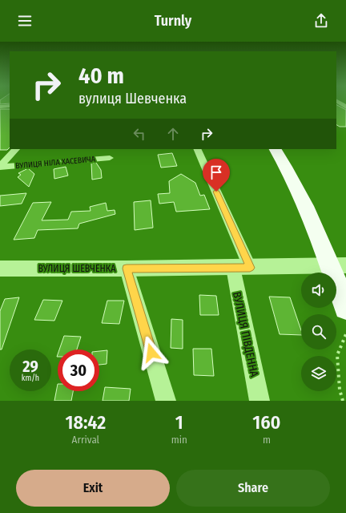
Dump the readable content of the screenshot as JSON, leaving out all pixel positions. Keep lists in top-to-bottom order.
{
  "streets": {
    "street": ["ВУЛИЦЯ НІЛА ХАСЕВИЧА", "ВУЛИЦЯ ШЕВЧЕНКА", "ВУЛИЦЯ ПІВДЕННА"]
  },
  "crossings": [
    ["ВУЛИЦЯ ШЕВЧЕНКА", "ВУЛИЦЯ ПІВДЕННА"]
  ],
  "page": {
    "header": "Turnly",
    "turn": ["40 m", "вулиця Шевченка"],
    "speed": "29 km/h",
    "limit": "30",
    "eta": [
      "18:42",
      "Arrival",
      "1",
      "min",
      "160",
      "m"
    ],
    "buttons": ["Exit", "Share"]
  }
}
